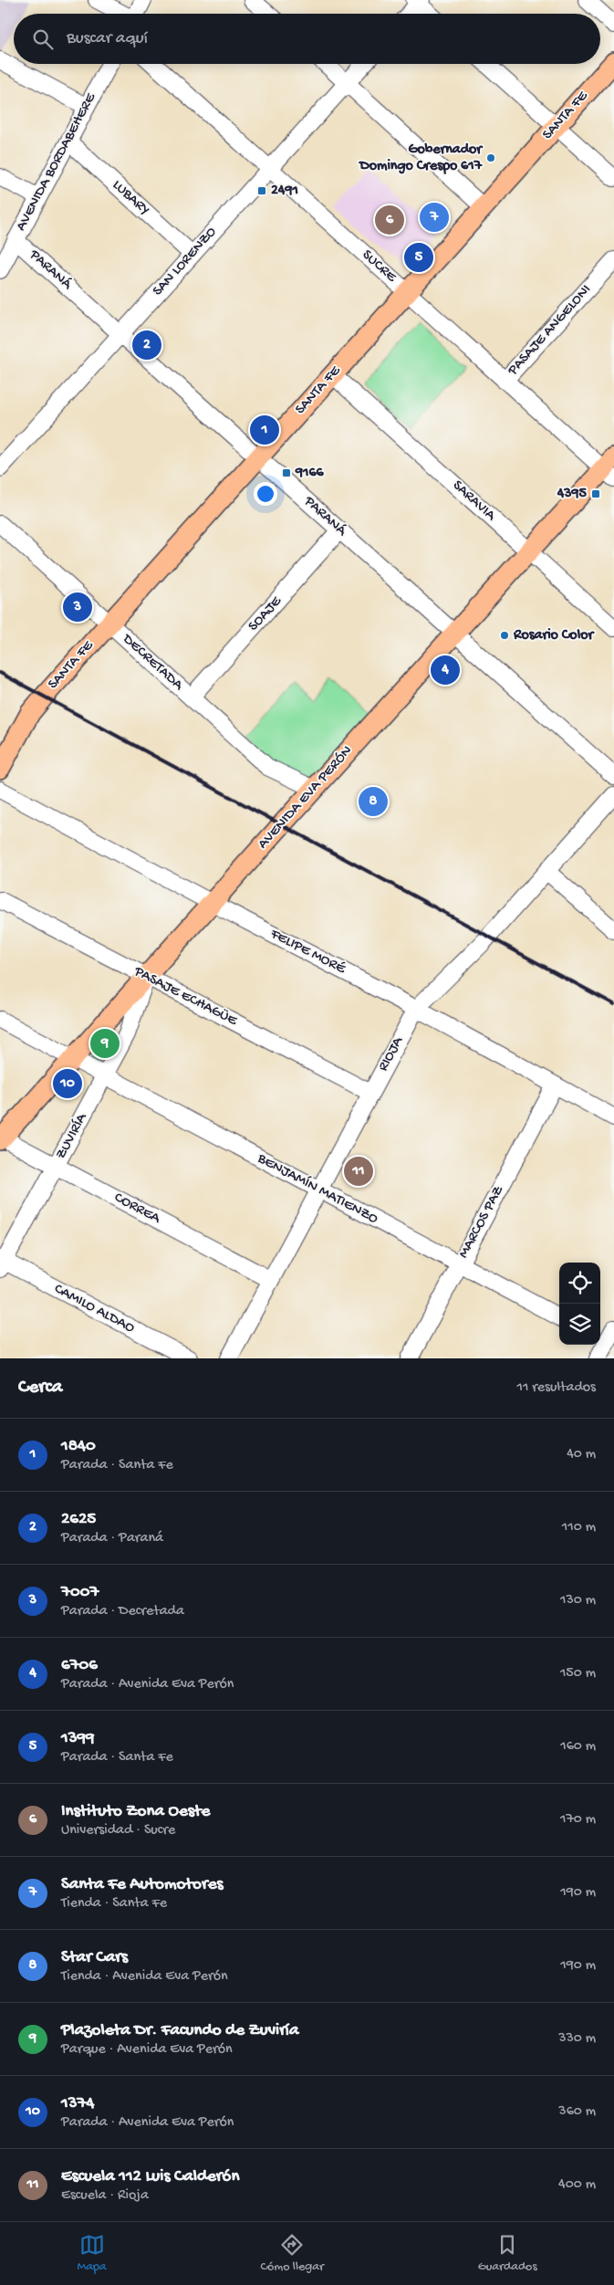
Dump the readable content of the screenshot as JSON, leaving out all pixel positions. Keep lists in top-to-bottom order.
{
  "streets": {
    "main road": ["SANTA FE", "AVENIDA EVA PERÓN"],
    "street": [
      "AVENIDA BORDABEHERE",
      "LUBARY",
      "SAN LORENZO",
      "SUCRE",
      "PARANÁ",
      "PASAJE ANGELONI",
      "SARAVIA",
      "SOAJE",
      "DECRETADA",
      "FELIPE MORÉ",
      "PASAJE ECHAGÜE",
      "RIOJA",
      "ZUVIRÍA",
      "BENJAMÍN MATIENZO",
      "CORREA",
      "MARCOS PAZ",
      "CAMILO ALDAO"
    ]
  },
  "crossings": [
    ["SANTA FE", "SUCRE"],
    ["SANTA FE", "PARANÁ"],
    ["SANTA FE", "SARAVIA"],
    ["SANTA FE", "DECRETADA"],
    ["AVENIDA BORDABEHERE", "LUBARY"],
    ["AVENIDA BORDABEHERE", "PARANÁ"],
    ["LUBARY", "SAN LORENZO"],
    ["SAN LORENZO", "SUCRE"],
    ["SAN LORENZO", "PARANÁ"],
    ["SUCRE", "PASAJE ANGELONI"],
    ["SUCRE", "AVENIDA EVA PERÓN"],
    ["PARANÁ", "SOAJE"],
    ["PARANÁ", "AVENIDA EVA PERÓN"],
    ["SARAVIA", "AVENIDA EVA PERÓN"],
    ["SOAJE", "DECRETADA"],
    ["DECRETADA", "AVENIDA EVA PERÓN"],
    ["AVENIDA EVA PERÓN", "FELIPE MORÉ"],
    ["AVENIDA EVA PERÓN", "PASAJE ECHAGÜE"],
    ["AVENIDA EVA PERÓN", "ZUVIRÍA"],
    ["AVENIDA EVA PERÓN", "BENJAMÍN MATIENZO"],
    ["AVENIDA EVA PERÓN", "CORREA"],
    ["FELIPE MORÉ", "RIOJA"],
    ["FELIPE MORÉ", "MARCOS PAZ"],
    ["PASAJE ECHAGÜE", "RIOJA"],
    ["PASAJE ECHAGÜE", "ZUVIRÍA"],
    ["RIOJA", "BENJAMÍN MATIENZO"],
    ["RIOJA", "CORREA"],
    ["ZUVIRÍA", "BENJAMÍN MATIENZO"],
    ["ZUVIRÍA", "CORREA"],
    ["ZUVIRÍA", "CAMILO ALDAO"],
    ["BENJAMÍN MATIENZO", "MARCOS PAZ"]
  ],
  "places": {
    "other": ["Gobernador Domingo Crespo 617", "Rosario Color"],
    "transit": ["2491", "9166", "4395"]
  },
  "page": {
    "search": "Buscar aquí",
    "pins": [
      "7",
      "6",
      "5",
      "2",
      "1",
      "3",
      "4",
      "8",
      "9",
      "10",
      "11"
    ],
    "heading": ["Cerca", "11 resultados"],
    "list": [
      {
        "mark": "1",
        "name": "1840",
        "note": "Parada · Santa Fe",
        "value": "40 m"
      },
      {
        "mark": "2",
        "name": "2625",
        "note": "Parada · Paraná",
        "value": "110 m"
      },
      {
        "mark": "3",
        "name": "7007",
        "note": "Parada · Decretada",
        "value": "130 m"
      },
      {
        "mark": "4",
        "name": "6706",
        "note": "Parada · Avenida Eva Perón",
        "value": "150 m"
      },
      {
        "mark": "5",
        "name": "1399",
        "note": "Parada · Santa Fe",
        "value": "160 m"
      },
      {
        "mark": "6",
        "name": "Instituto Zona Oeste",
        "note": "Universidad · Sucre",
        "value": "170 m"
      },
      {
        "mark": "7",
        "name": "Santa Fe Automotores",
        "note": "Tienda · Santa Fe",
        "value": "190 m"
      },
      {
        "mark": "8",
        "name": "Star Cars",
        "note": "Tienda · Avenida Eva Perón",
        "value": "190 m"
      },
      {
        "mark": "9",
        "name": "Plazoleta Dr. Facundo de Zuviría",
        "note": "Parque · Avenida Eva Perón",
        "value": "330 m"
      },
      {
        "mark": "10",
        "name": "1374",
        "note": "Parada · Avenida Eva Perón",
        "value": "360 m"
      },
      {
        "mark": "11",
        "name": "Escuela 112 Luis Calderón",
        "note": "Escuela · Rioja",
        "value": "400 m"
      }
    ],
    "nav": ["Mapa", "Cómo llegar", "Guardados"]
  }
}
